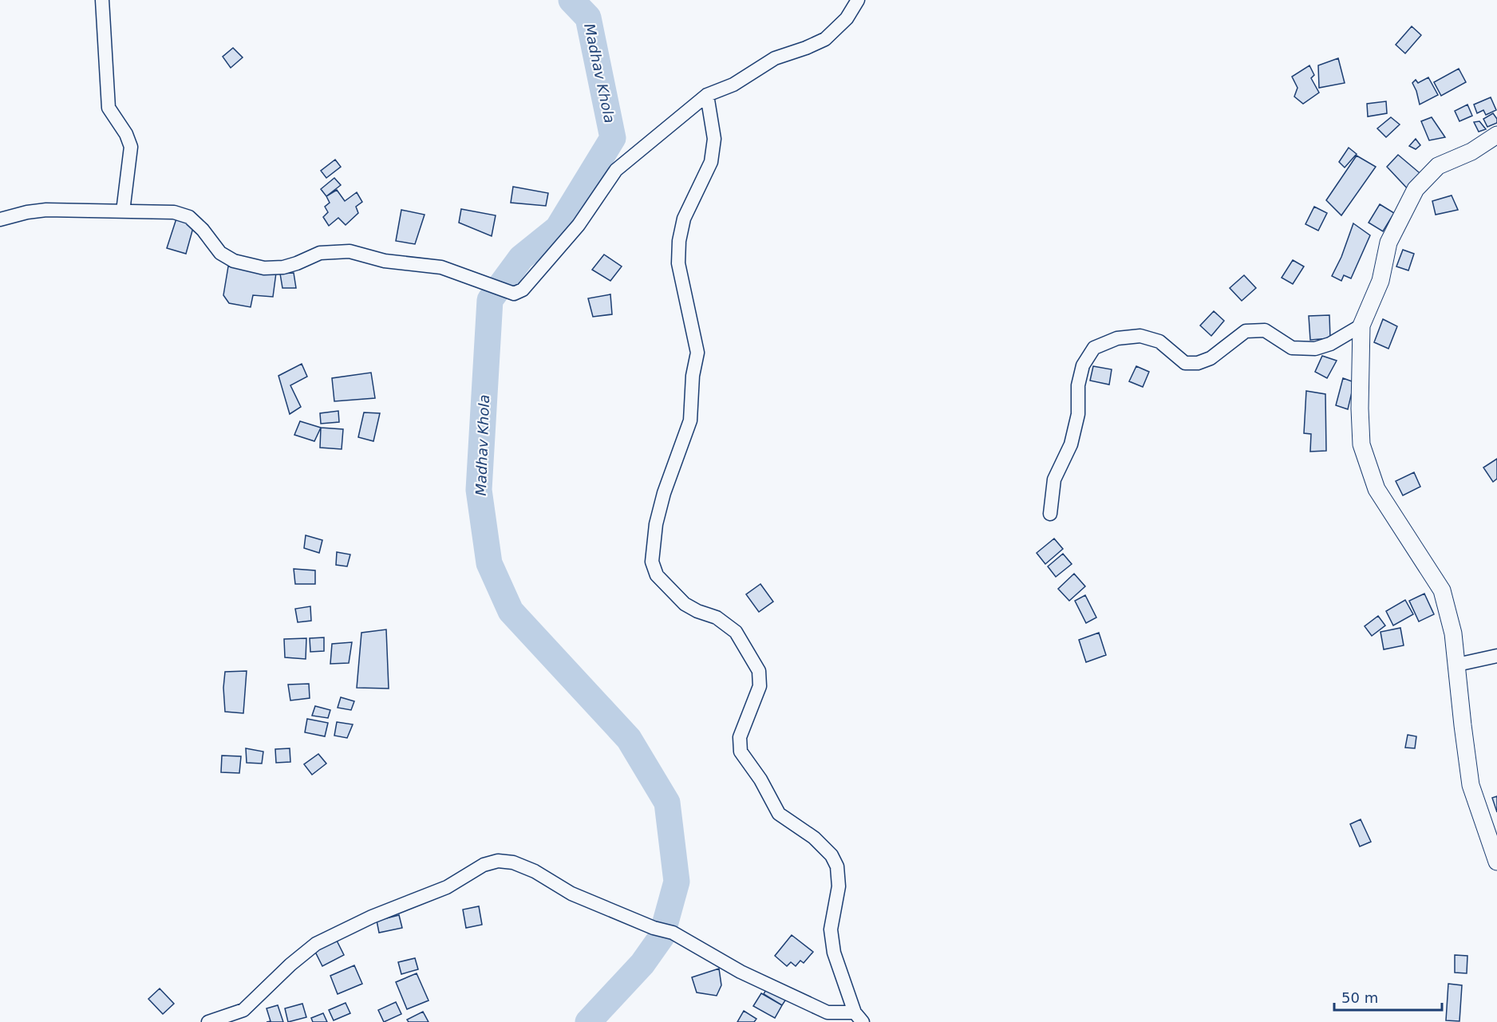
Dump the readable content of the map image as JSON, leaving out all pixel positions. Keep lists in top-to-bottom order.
{
  "water": ["Madhav Khola"],
  "scale_bar": "50 m"
}
